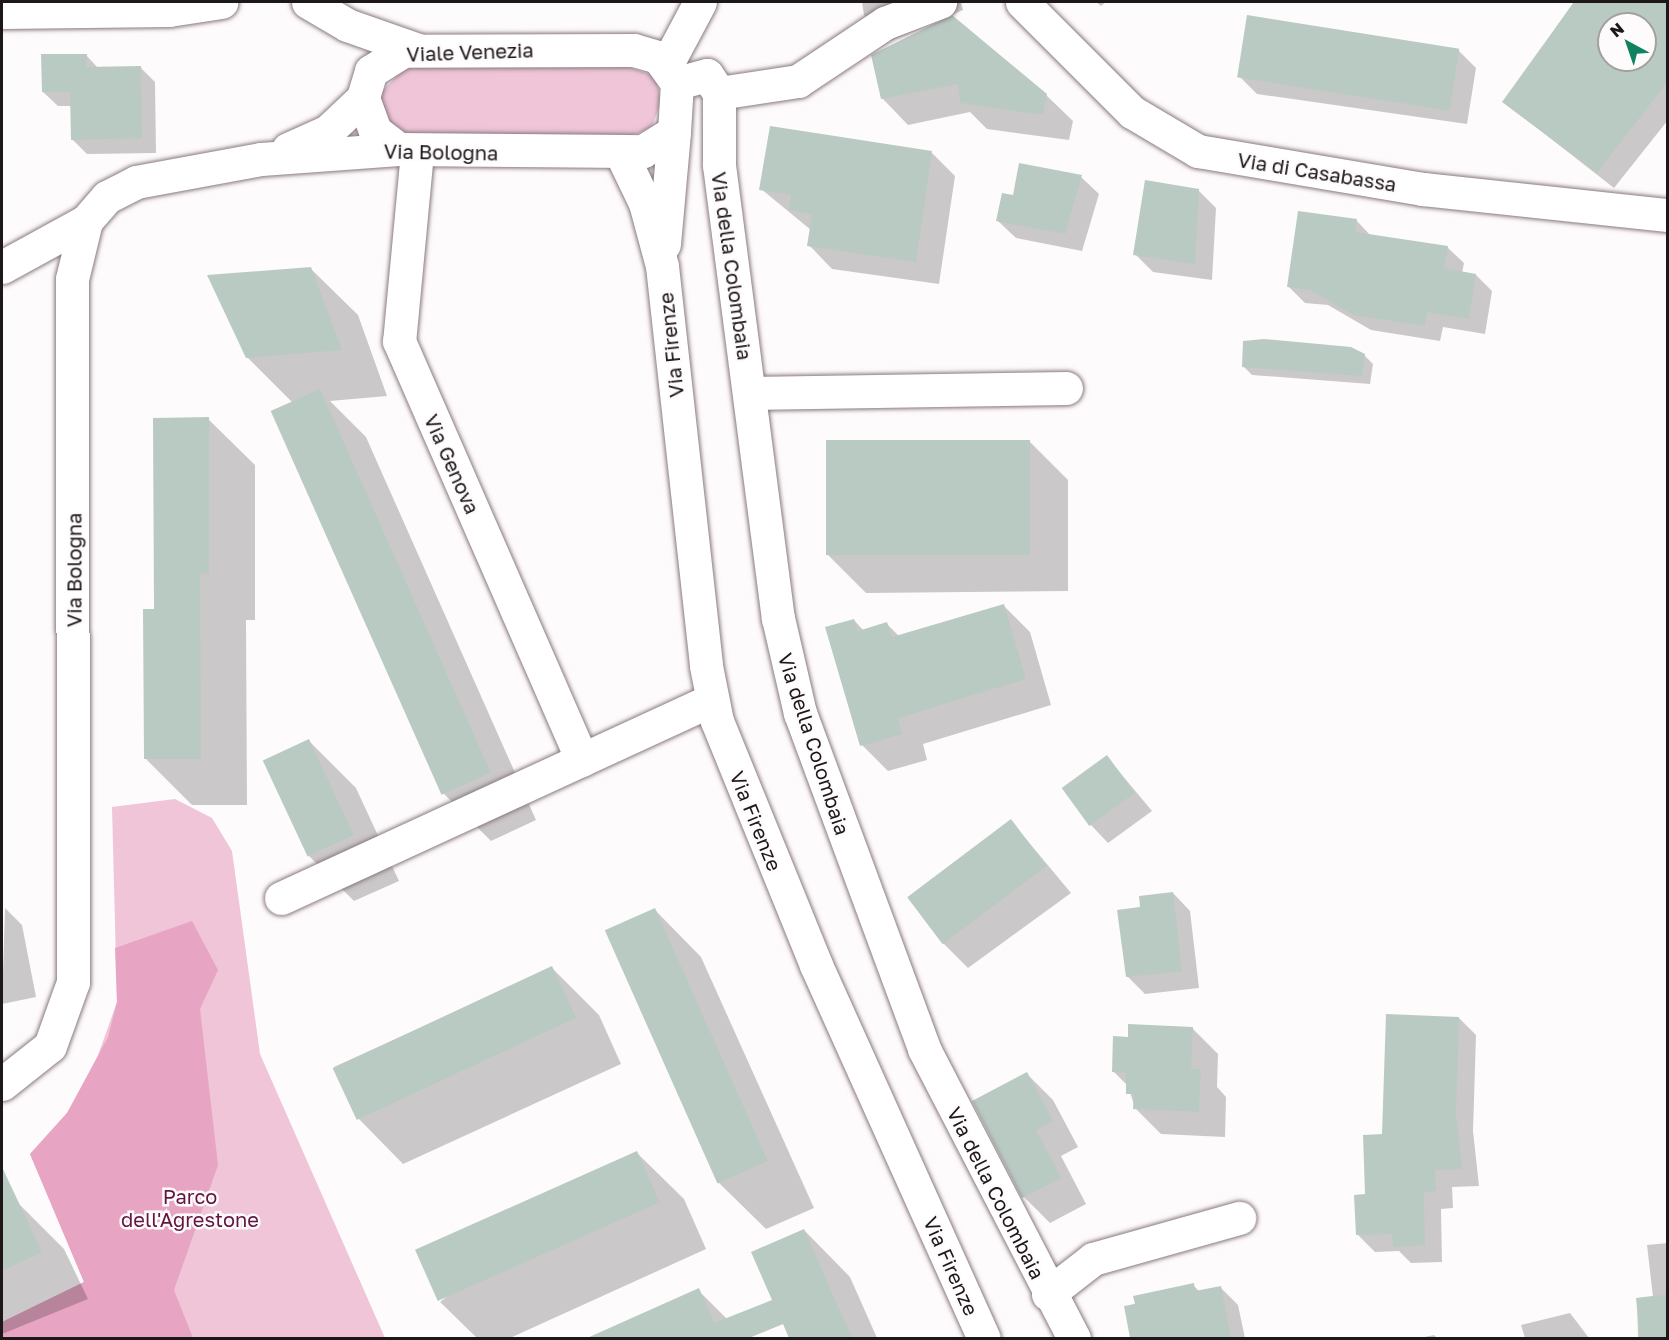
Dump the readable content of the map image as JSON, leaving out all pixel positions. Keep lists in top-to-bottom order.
{
  "streets": {
    "street": [
      "Viale Venezia",
      "Via Bologna",
      "Via di Casabassa",
      "Via della Colombaia",
      "Via Firenze",
      "Via Genova"
    ]
  },
  "crossings": [
    ["Viale Venezia", "Via Bologna"],
    ["Viale Venezia", "Via Firenze"],
    ["Via Bologna", "Via Firenze"],
    ["Via Bologna", "Via Genova"]
  ],
  "parks": ["Parco dell'Agrestone"],
  "north": "top left"
}
